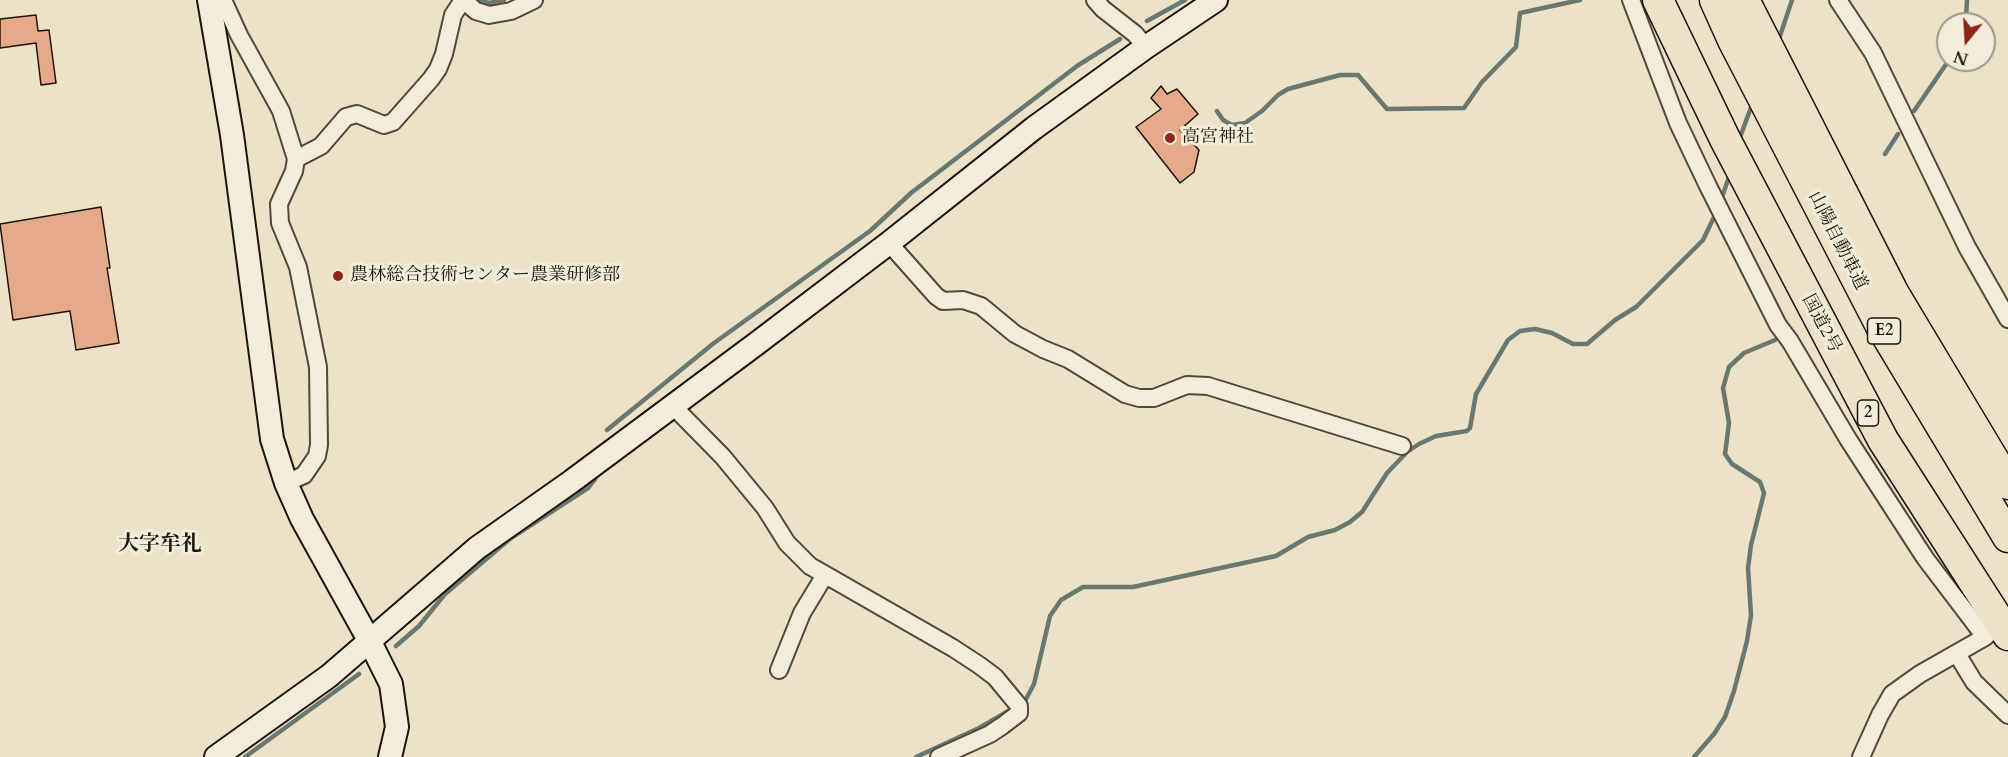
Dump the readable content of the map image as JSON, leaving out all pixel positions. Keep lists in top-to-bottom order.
{
  "streets": {
    "highway": [
      "山陽自動車道",
      "国道2号",
      "E2",
      "2"
    ]
  },
  "districts": ["大字牟礼"],
  "places": ["高宮神社", "農林総合技術センター農業研修部"],
  "north": "bottom"
}
